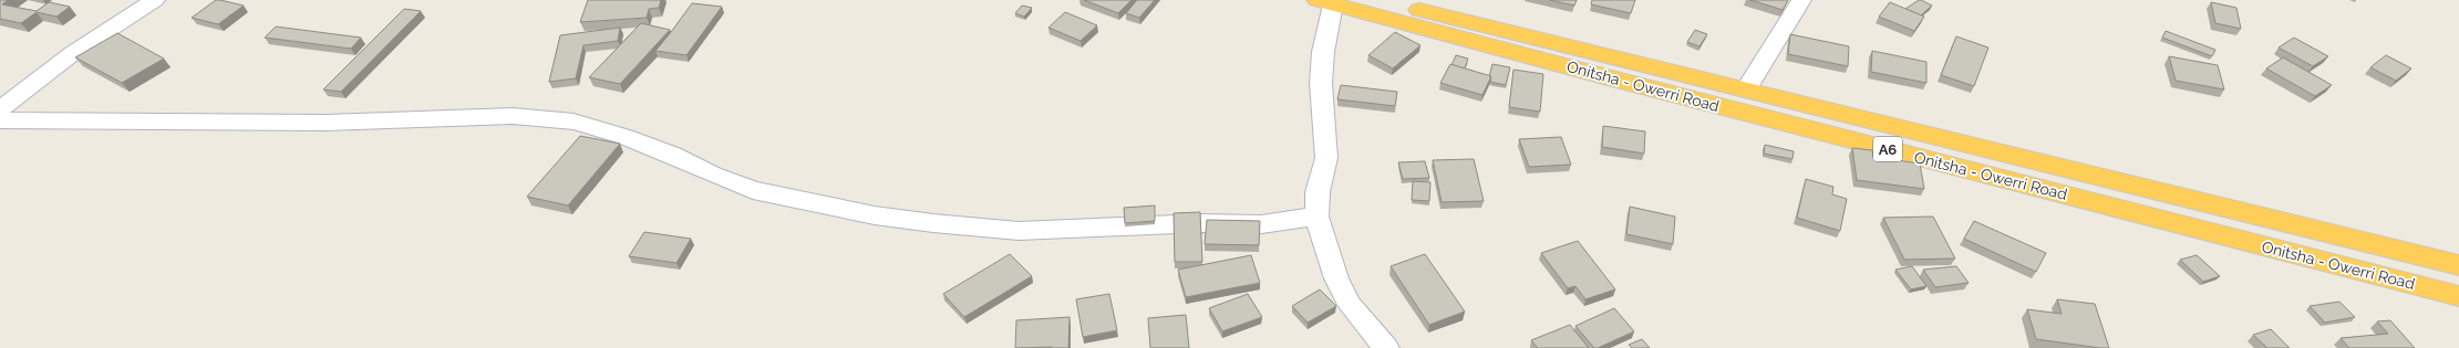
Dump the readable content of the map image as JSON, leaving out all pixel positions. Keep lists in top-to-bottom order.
{
  "streets": {
    "highway": ["Onitsha - Owerri Road", "A6"]
  }
}
